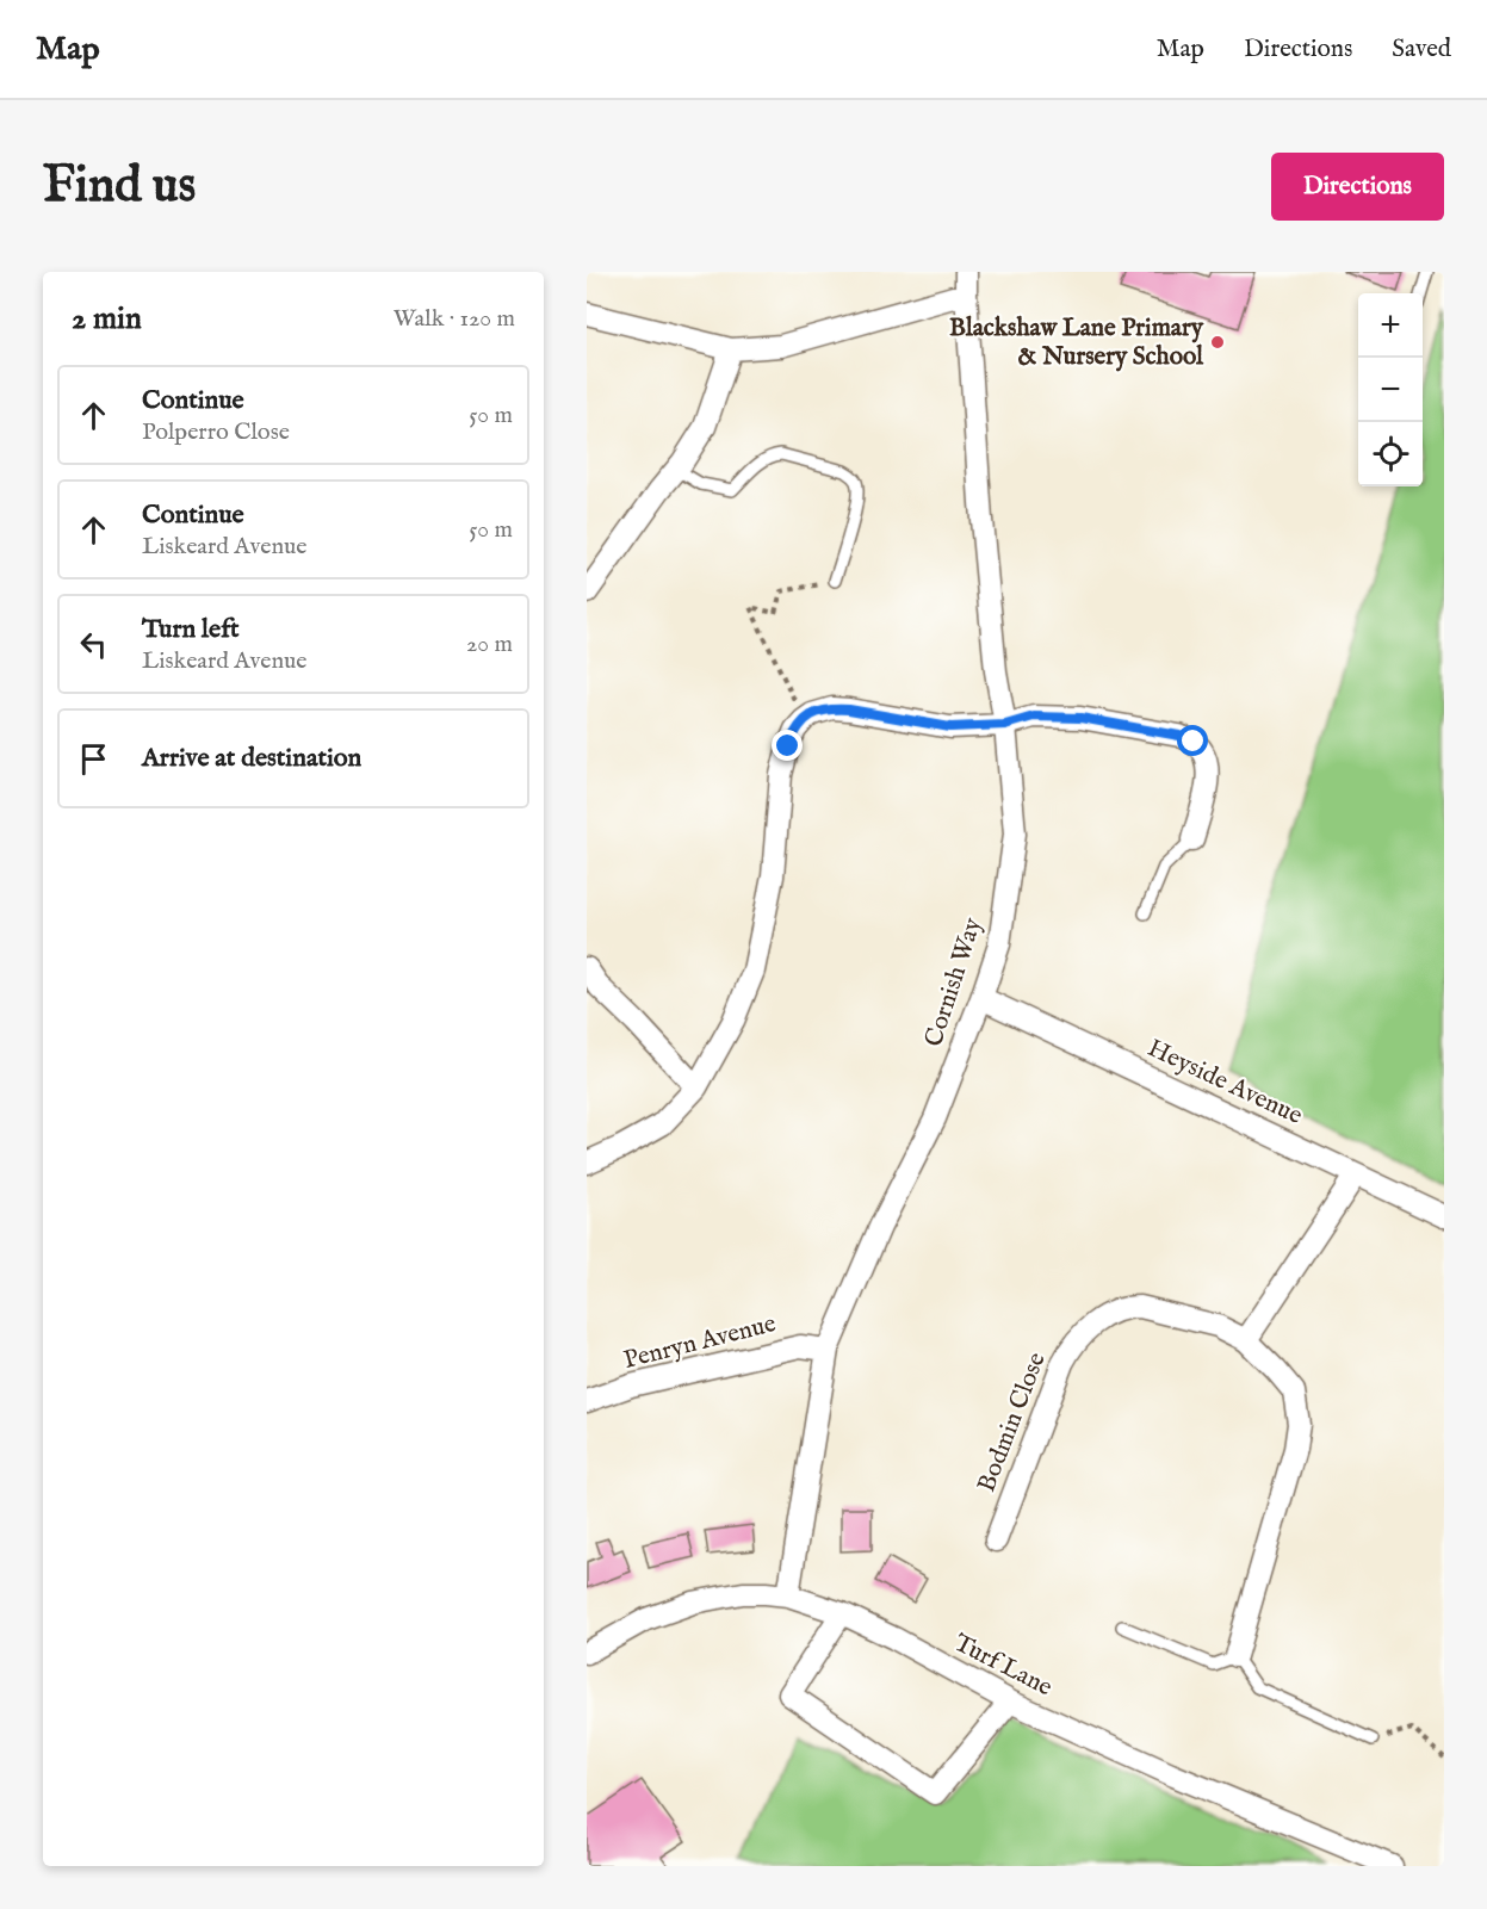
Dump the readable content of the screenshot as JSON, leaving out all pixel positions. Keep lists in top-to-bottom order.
{
  "streets": {
    "street": [
      "Cornish Way",
      "Heyside Avenue",
      "Penryn Avenue",
      "Bodmin Close",
      "Turf Lane"
    ]
  },
  "crossings": [
    ["Cornish Way", "Heyside Avenue"],
    ["Cornish Way", "Penryn Avenue"],
    ["Cornish Way", "Turf Lane"]
  ],
  "places": ["Blackshaw Lane Primary & Nursery School"],
  "page": {
    "header": "Map",
    "nav": ["Map", "Directions", "Saved"],
    "buttons": "Directions",
    "title": "Find us",
    "heading": ["2 min", "Walk · 120 m"],
    "map_buttons": ["+", "−"],
    "list": [
      ["Continue", "Polperro Close", "50 m"],
      ["Continue", "Liskeard Avenue", "50 m"],
      ["Turn left", "Liskeard Avenue", "20 m"],
      "Arrive at destination"
    ]
  }
}
